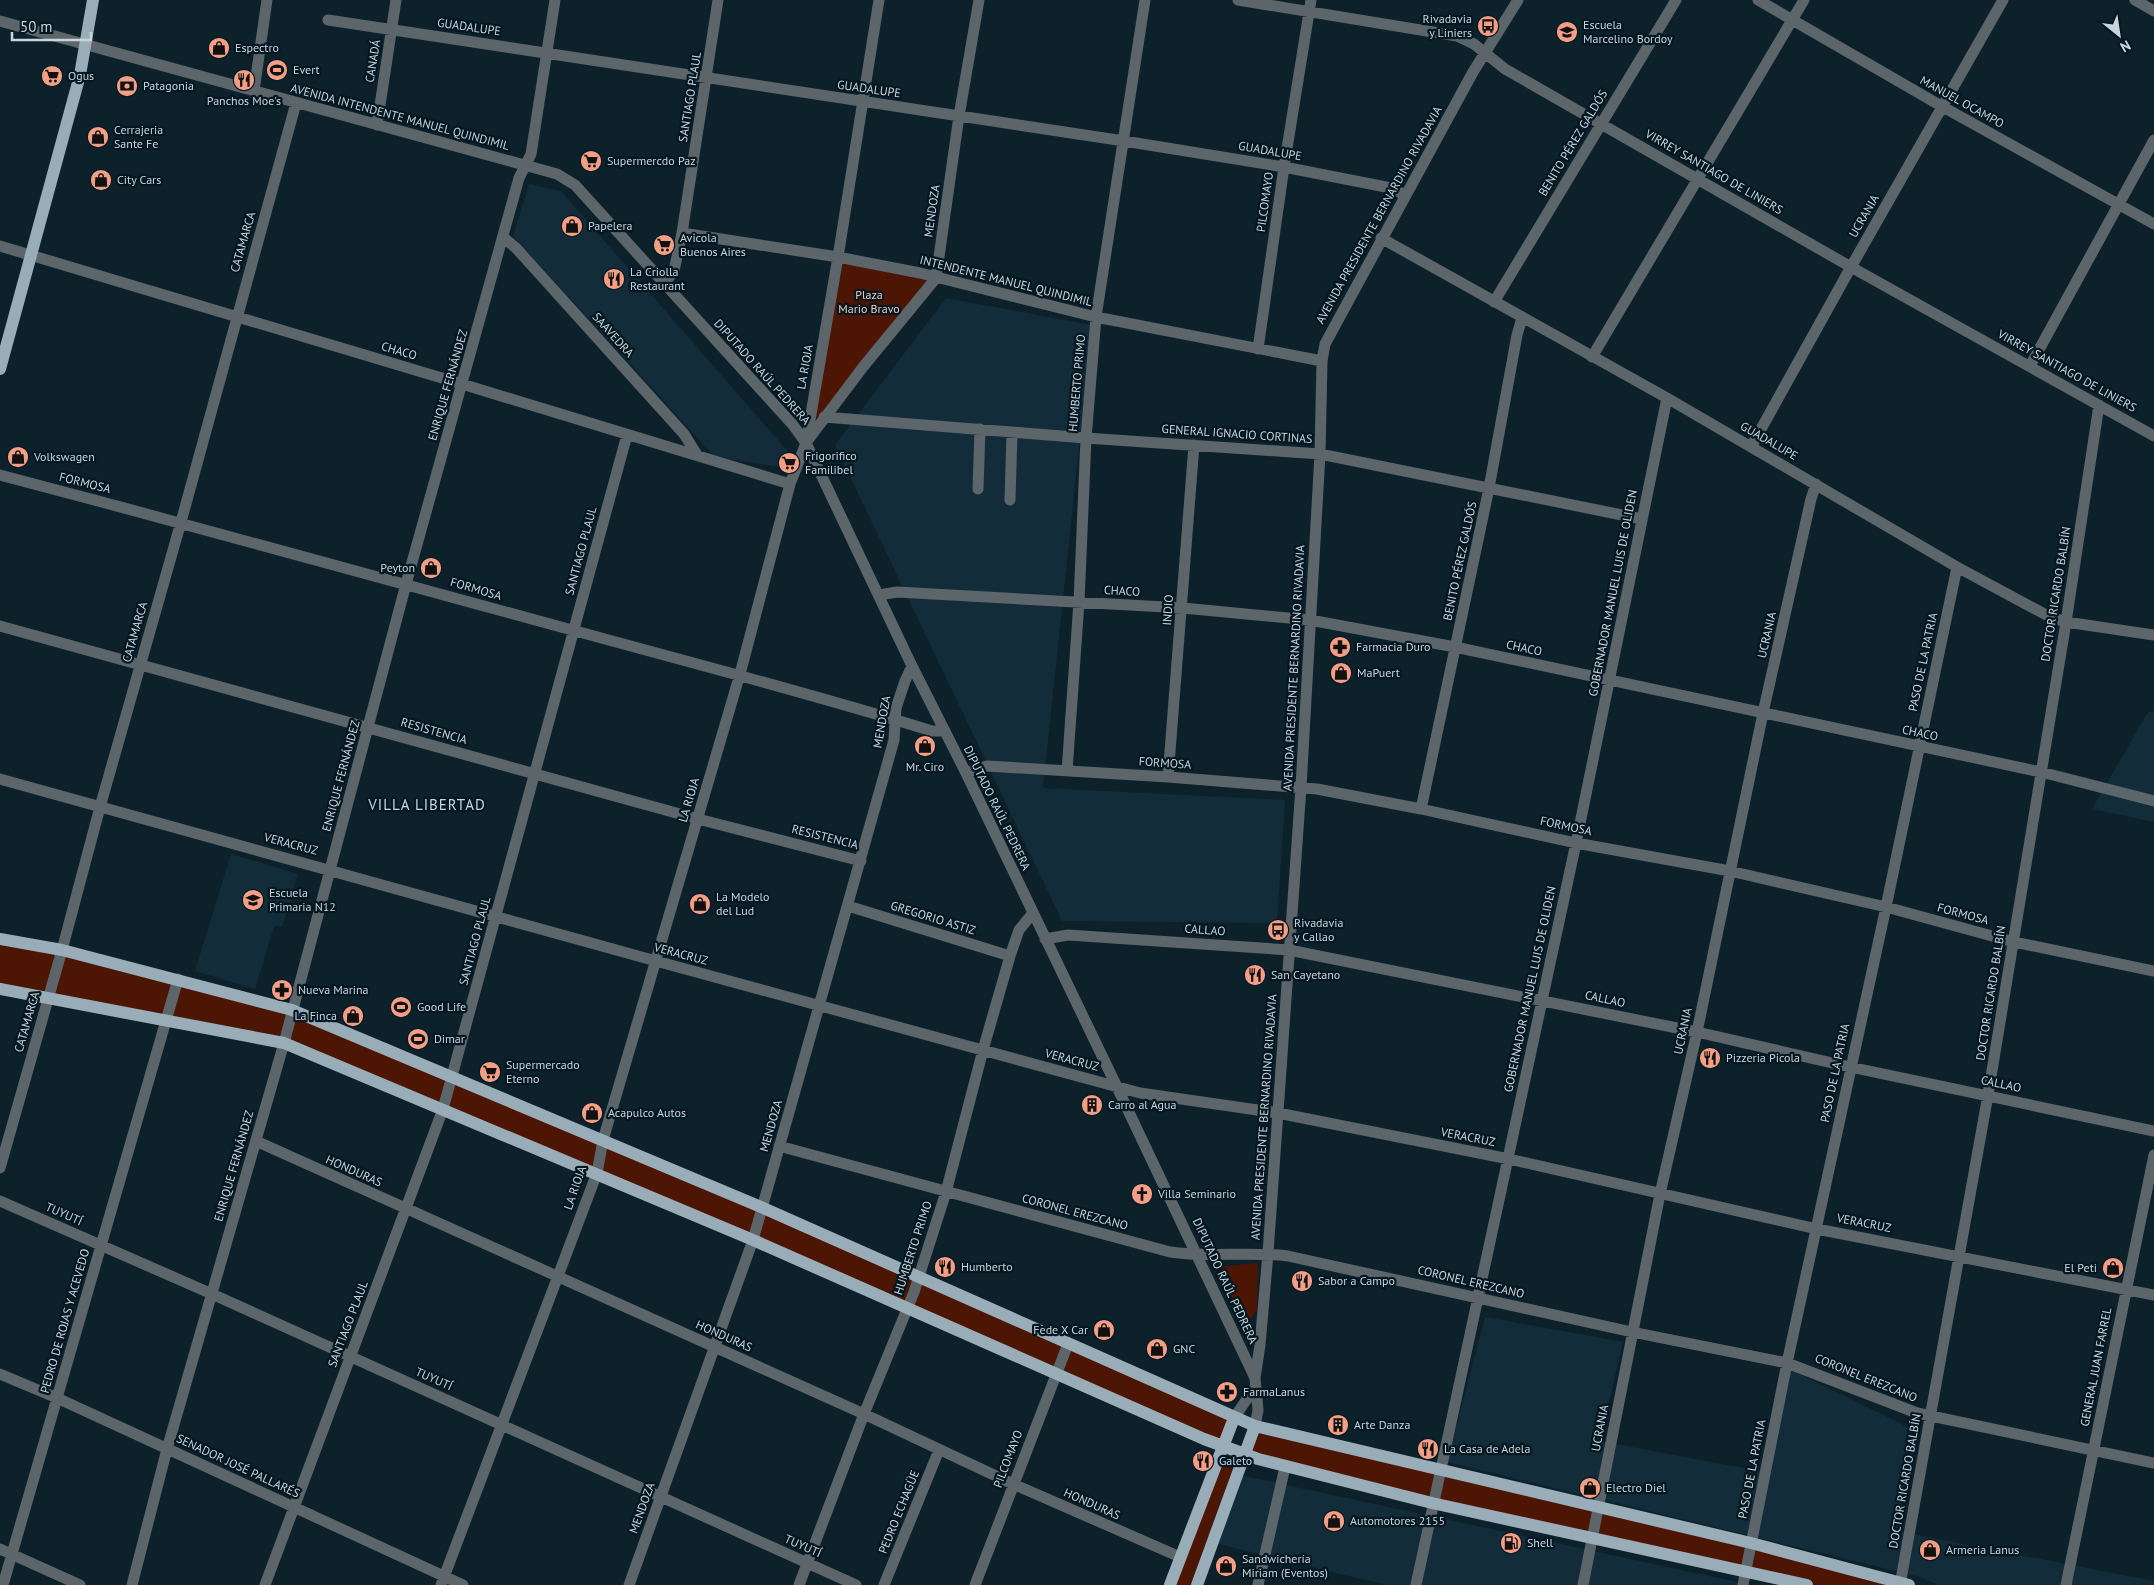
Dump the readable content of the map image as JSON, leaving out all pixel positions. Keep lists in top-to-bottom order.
{
  "streets": {
    "main road": ["AVENIDA PRESIDENTE BERNARDINO RIVADAVIA"],
    "street": [
      "GUADALUPE",
      "CANADÁ",
      "SANTIAGO PLAUL",
      "MANUEL OCAMPO",
      "AVENIDA INTENDENTE MANUEL QUINDIMIL",
      "BENITO PÉREZ GALDÓS",
      "VIRREY SANTIAGO DE LINIERS",
      "PILCOMAYO",
      "MENDOZA",
      "UCRANIA",
      "CATAMARCA",
      "INTENDENTE MANUEL QUINDIMIL",
      "SAAVEDRA",
      "CHACO",
      "LA RIOJA",
      "DIPUTADO RAÚL PEDRERA",
      "HUMBERTO PRIMO",
      "ENRIQUE FERNÁNDEZ",
      "GENERAL IGNACIO CORTINAS",
      "FORMOSA",
      "GOBERNADOR MANUEL LUIS DE OLIDEN",
      "DOCTOR RICARDO BALBÍN",
      "INDIO",
      "PASO DE LA PATRIA",
      "RESISTENCIA",
      "VERACRUZ",
      "GREGORIO ASTIZ",
      "CALLAO",
      "HONDURAS",
      "CORONEL EREZCANO",
      "TUYUTÍ",
      "PEDRO DE ROJAS Y ACEVEDO",
      "GENERAL JUAN FARREL",
      "SENADOR JOSÉ PALLARÉS",
      "PEDRO ECHAGÜE"
    ]
  },
  "crossings": [
    ["GUADALUPE", "CANADÁ"],
    ["GUADALUPE", "SANTIAGO PLAUL"],
    ["GUADALUPE", "BENITO PÉREZ GALDÓS"],
    ["GUADALUPE", "PILCOMAYO"],
    ["GUADALUPE", "MENDOZA"],
    ["GUADALUPE", "AVENIDA PRESIDENTE BERNARDINO RIVADAVIA"],
    ["GUADALUPE", "UCRANIA"],
    ["GUADALUPE", "LA RIOJA"],
    ["GUADALUPE", "HUMBERTO PRIMO"],
    ["GUADALUPE", "ENRIQUE FERNÁNDEZ"],
    ["GUADALUPE", "GOBERNADOR MANUEL LUIS DE OLIDEN"],
    ["GUADALUPE", "DOCTOR RICARDO BALBÍN"],
    ["GUADALUPE", "PASO DE LA PATRIA"],
    ["CANADÁ", "AVENIDA INTENDENTE MANUEL QUINDIMIL"],
    ["SANTIAGO PLAUL", "AVENIDA INTENDENTE MANUEL QUINDIMIL"],
    ["SANTIAGO PLAUL", "INTENDENTE MANUEL QUINDIMIL"],
    ["SANTIAGO PLAUL", "CHACO"],
    ["SANTIAGO PLAUL", "DIPUTADO RAÚL PEDRERA"],
    ["SANTIAGO PLAUL", "FORMOSA"],
    ["SANTIAGO PLAUL", "RESISTENCIA"],
    ["SANTIAGO PLAUL", "VERACRUZ"],
    ["SANTIAGO PLAUL", "HONDURAS"],
    ["SANTIAGO PLAUL", "TUYUTÍ"],
    ["SANTIAGO PLAUL", "SENADOR JOSÉ PALLARÉS"],
    ["MANUEL OCAMPO", "UCRANIA"],
    ["AVENIDA INTENDENTE MANUEL QUINDIMIL", "CATAMARCA"],
    ["AVENIDA INTENDENTE MANUEL QUINDIMIL", "DIPUTADO RAÚL PEDRERA"],
    ["AVENIDA INTENDENTE MANUEL QUINDIMIL", "ENRIQUE FERNÁNDEZ"],
    ["BENITO PÉREZ GALDÓS", "VIRREY SANTIAGO DE LINIERS"],
    ["BENITO PÉREZ GALDÓS", "CHACO"],
    ["BENITO PÉREZ GALDÓS", "GENERAL IGNACIO CORTINAS"],
    ["BENITO PÉREZ GALDÓS", "FORMOSA"],
    ["VIRREY SANTIAGO DE LINIERS", "PILCOMAYO"],
    ["VIRREY SANTIAGO DE LINIERS", "AVENIDA PRESIDENTE BERNARDINO RIVADAVIA"],
    ["VIRREY SANTIAGO DE LINIERS", "UCRANIA"],
    ["VIRREY SANTIAGO DE LINIERS", "DOCTOR RICARDO BALBÍN"],
    ["PILCOMAYO", "INTENDENTE MANUEL QUINDIMIL"],
    ["PILCOMAYO", "HONDURAS"],
    ["MENDOZA", "INTENDENTE MANUEL QUINDIMIL"],
    ["MENDOZA", "DIPUTADO RAÚL PEDRERA"],
    ["MENDOZA", "FORMOSA"],
    ["MENDOZA", "RESISTENCIA"],
    ["MENDOZA", "VERACRUZ"],
    ["MENDOZA", "GREGORIO ASTIZ"],
    ["MENDOZA", "HONDURAS"],
    ["MENDOZA", "CORONEL EREZCANO"],
    ["MENDOZA", "TUYUTÍ"],
    ["AVENIDA PRESIDENTE BERNARDINO RIVADAVIA", "INTENDENTE MANUEL QUINDIMIL"],
    ["AVENIDA PRESIDENTE BERNARDINO RIVADAVIA", "CHACO"],
    ["AVENIDA PRESIDENTE BERNARDINO RIVADAVIA", "DIPUTADO RAÚL PEDRERA"],
    ["AVENIDA PRESIDENTE BERNARDINO RIVADAVIA", "GENERAL IGNACIO CORTINAS"],
    ["AVENIDA PRESIDENTE BERNARDINO RIVADAVIA", "FORMOSA"],
    ["AVENIDA PRESIDENTE BERNARDINO RIVADAVIA", "VERACRUZ"],
    ["AVENIDA PRESIDENTE BERNARDINO RIVADAVIA", "CALLAO"],
    ["AVENIDA PRESIDENTE BERNARDINO RIVADAVIA", "HONDURAS"],
    ["AVENIDA PRESIDENTE BERNARDINO RIVADAVIA", "CORONEL EREZCANO"],
    ["UCRANIA", "CHACO"],
    ["UCRANIA", "FORMOSA"],
    ["UCRANIA", "VERACRUZ"],
    ["UCRANIA", "CALLAO"],
    ["UCRANIA", "CORONEL EREZCANO"],
    ["CATAMARCA", "CHACO"],
    ["CATAMARCA", "FORMOSA"],
    ["CATAMARCA", "RESISTENCIA"],
    ["CATAMARCA", "VERACRUZ"],
    ["INTENDENTE MANUEL QUINDIMIL", "LA RIOJA"],
    ["INTENDENTE MANUEL QUINDIMIL", "HUMBERTO PRIMO"],
    ["SAAVEDRA", "CHACO"],
    ["SAAVEDRA", "ENRIQUE FERNÁNDEZ"],
    ["CHACO", "LA RIOJA"],
    ["CHACO", "DIPUTADO RAÚL PEDRERA"],
    ["CHACO", "HUMBERTO PRIMO"],
    ["CHACO", "ENRIQUE FERNÁNDEZ"],
    ["CHACO", "GOBERNADOR MANUEL LUIS DE OLIDEN"],
    ["CHACO", "DOCTOR RICARDO BALBÍN"],
    ["CHACO", "INDIO"],
    ["CHACO", "PASO DE LA PATRIA"],
    ["LA RIOJA", "DIPUTADO RAÚL PEDRERA"],
    ["LA RIOJA", "FORMOSA"],
    ["LA RIOJA", "RESISTENCIA"],
    ["LA RIOJA", "VERACRUZ"],
    ["LA RIOJA", "HONDURAS"],
    ["LA RIOJA", "TUYUTÍ"],
    ["LA RIOJA", "SENADOR JOSÉ PALLARÉS"],
    ["DIPUTADO RAÚL PEDRERA", "HUMBERTO PRIMO"],
    ["DIPUTADO RAÚL PEDRERA", "FORMOSA"],
    ["DIPUTADO RAÚL PEDRERA", "VERACRUZ"],
    ["DIPUTADO RAÚL PEDRERA", "CALLAO"],
    ["DIPUTADO RAÚL PEDRERA", "CORONEL EREZCANO"],
    ["HUMBERTO PRIMO", "GENERAL IGNACIO CORTINAS"],
    ["HUMBERTO PRIMO", "FORMOSA"],
    ["HUMBERTO PRIMO", "VERACRUZ"],
    ["HUMBERTO PRIMO", "GREGORIO ASTIZ"],
    ["HUMBERTO PRIMO", "HONDURAS"],
    ["HUMBERTO PRIMO", "CORONEL EREZCANO"],
    ["HUMBERTO PRIMO", "TUYUTÍ"],
    ["ENRIQUE FERNÁNDEZ", "FORMOSA"],
    ["ENRIQUE FERNÁNDEZ", "RESISTENCIA"],
    ["ENRIQUE FERNÁNDEZ", "VERACRUZ"],
    ["ENRIQUE FERNÁNDEZ", "HONDURAS"],
    ["ENRIQUE FERNÁNDEZ", "TUYUTÍ"],
    ["ENRIQUE FERNÁNDEZ", "SENADOR JOSÉ PALLARÉS"],
    ["GENERAL IGNACIO CORTINAS", "GOBERNADOR MANUEL LUIS DE OLIDEN"],
    ["GENERAL IGNACIO CORTINAS", "INDIO"],
    ["FORMOSA", "GOBERNADOR MANUEL LUIS DE OLIDEN"],
    ["FORMOSA", "DOCTOR RICARDO BALBÍN"],
    ["FORMOSA", "INDIO"],
    ["FORMOSA", "PASO DE LA PATRIA"],
    ["GOBERNADOR MANUEL LUIS DE OLIDEN", "VERACRUZ"],
    ["GOBERNADOR MANUEL LUIS DE OLIDEN", "CALLAO"],
    ["GOBERNADOR MANUEL LUIS DE OLIDEN", "CORONEL EREZCANO"],
    ["DOCTOR RICARDO BALBÍN", "VERACRUZ"],
    ["DOCTOR RICARDO BALBÍN", "CALLAO"],
    ["DOCTOR RICARDO BALBÍN", "CORONEL EREZCANO"],
    ["PASO DE LA PATRIA", "VERACRUZ"],
    ["PASO DE LA PATRIA", "CALLAO"],
    ["PASO DE LA PATRIA", "CORONEL EREZCANO"],
    ["VERACRUZ", "GENERAL JUAN FARREL"],
    ["HONDURAS", "PEDRO ECHAGÜE"],
    ["CORONEL EREZCANO", "GENERAL JUAN FARREL"],
    ["TUYUTÍ", "PEDRO DE ROJAS Y ACEVEDO"],
    ["PEDRO DE ROJAS Y ACEVEDO", "SENADOR JOSÉ PALLARÉS"]
  ],
  "districts": ["VILLA LIBERTAD"],
  "parks": ["Plaza Mario Bravo"],
  "places": {
    "bus stop": ["Rivadavia y Liniers", "Rivadavia y Callao"],
    "school or university": ["Escuela Marcelino Bordoy", "Escuela Primaria N12"],
    "shop": [
      "Espectro",
      "Cerrajeria Sante Fe",
      "City Cars",
      "Papelera",
      "Volkswagen",
      "Peyton",
      "MaPuert",
      "Mr. Ciro",
      "La Modelo del Lud",
      "La Finca",
      "Acapulco Autos",
      "El Peti",
      "Fede X Car",
      "GNC",
      "Electro Diel",
      "Automotores 2155",
      "Armeria Lanus",
      "Sandwichería Miriam (Eventos)"
    ],
    "sports": ["Evert", "Good Life", "Dimar"],
    "supermarket": [
      "Ogus",
      "Supermercdo Paz",
      "Avicola Buenos Aires",
      "Frigorifico Familibel",
      "Supermercado Eterno"
    ],
    "restaurant": [
      "Panchos Moe's",
      "La Criolla Restaurant",
      "San Cayetano",
      "Pizzeria Picola",
      "Humberto",
      "Sabor a Campo",
      "La Casa de Adela",
      "Galeto"
    ],
    "bank": ["Patagonia"],
    "pharmacy": ["Farmacia Duro", "Nueva Marina", "FarmaLanus"],
    "building": ["Carro al Agua", "Arte Danza"],
    "church": ["Villa Seminario"],
    "fuel station": ["Shell"]
  },
  "scale_bar": "50 m",
  "north": "bottom right"
}
